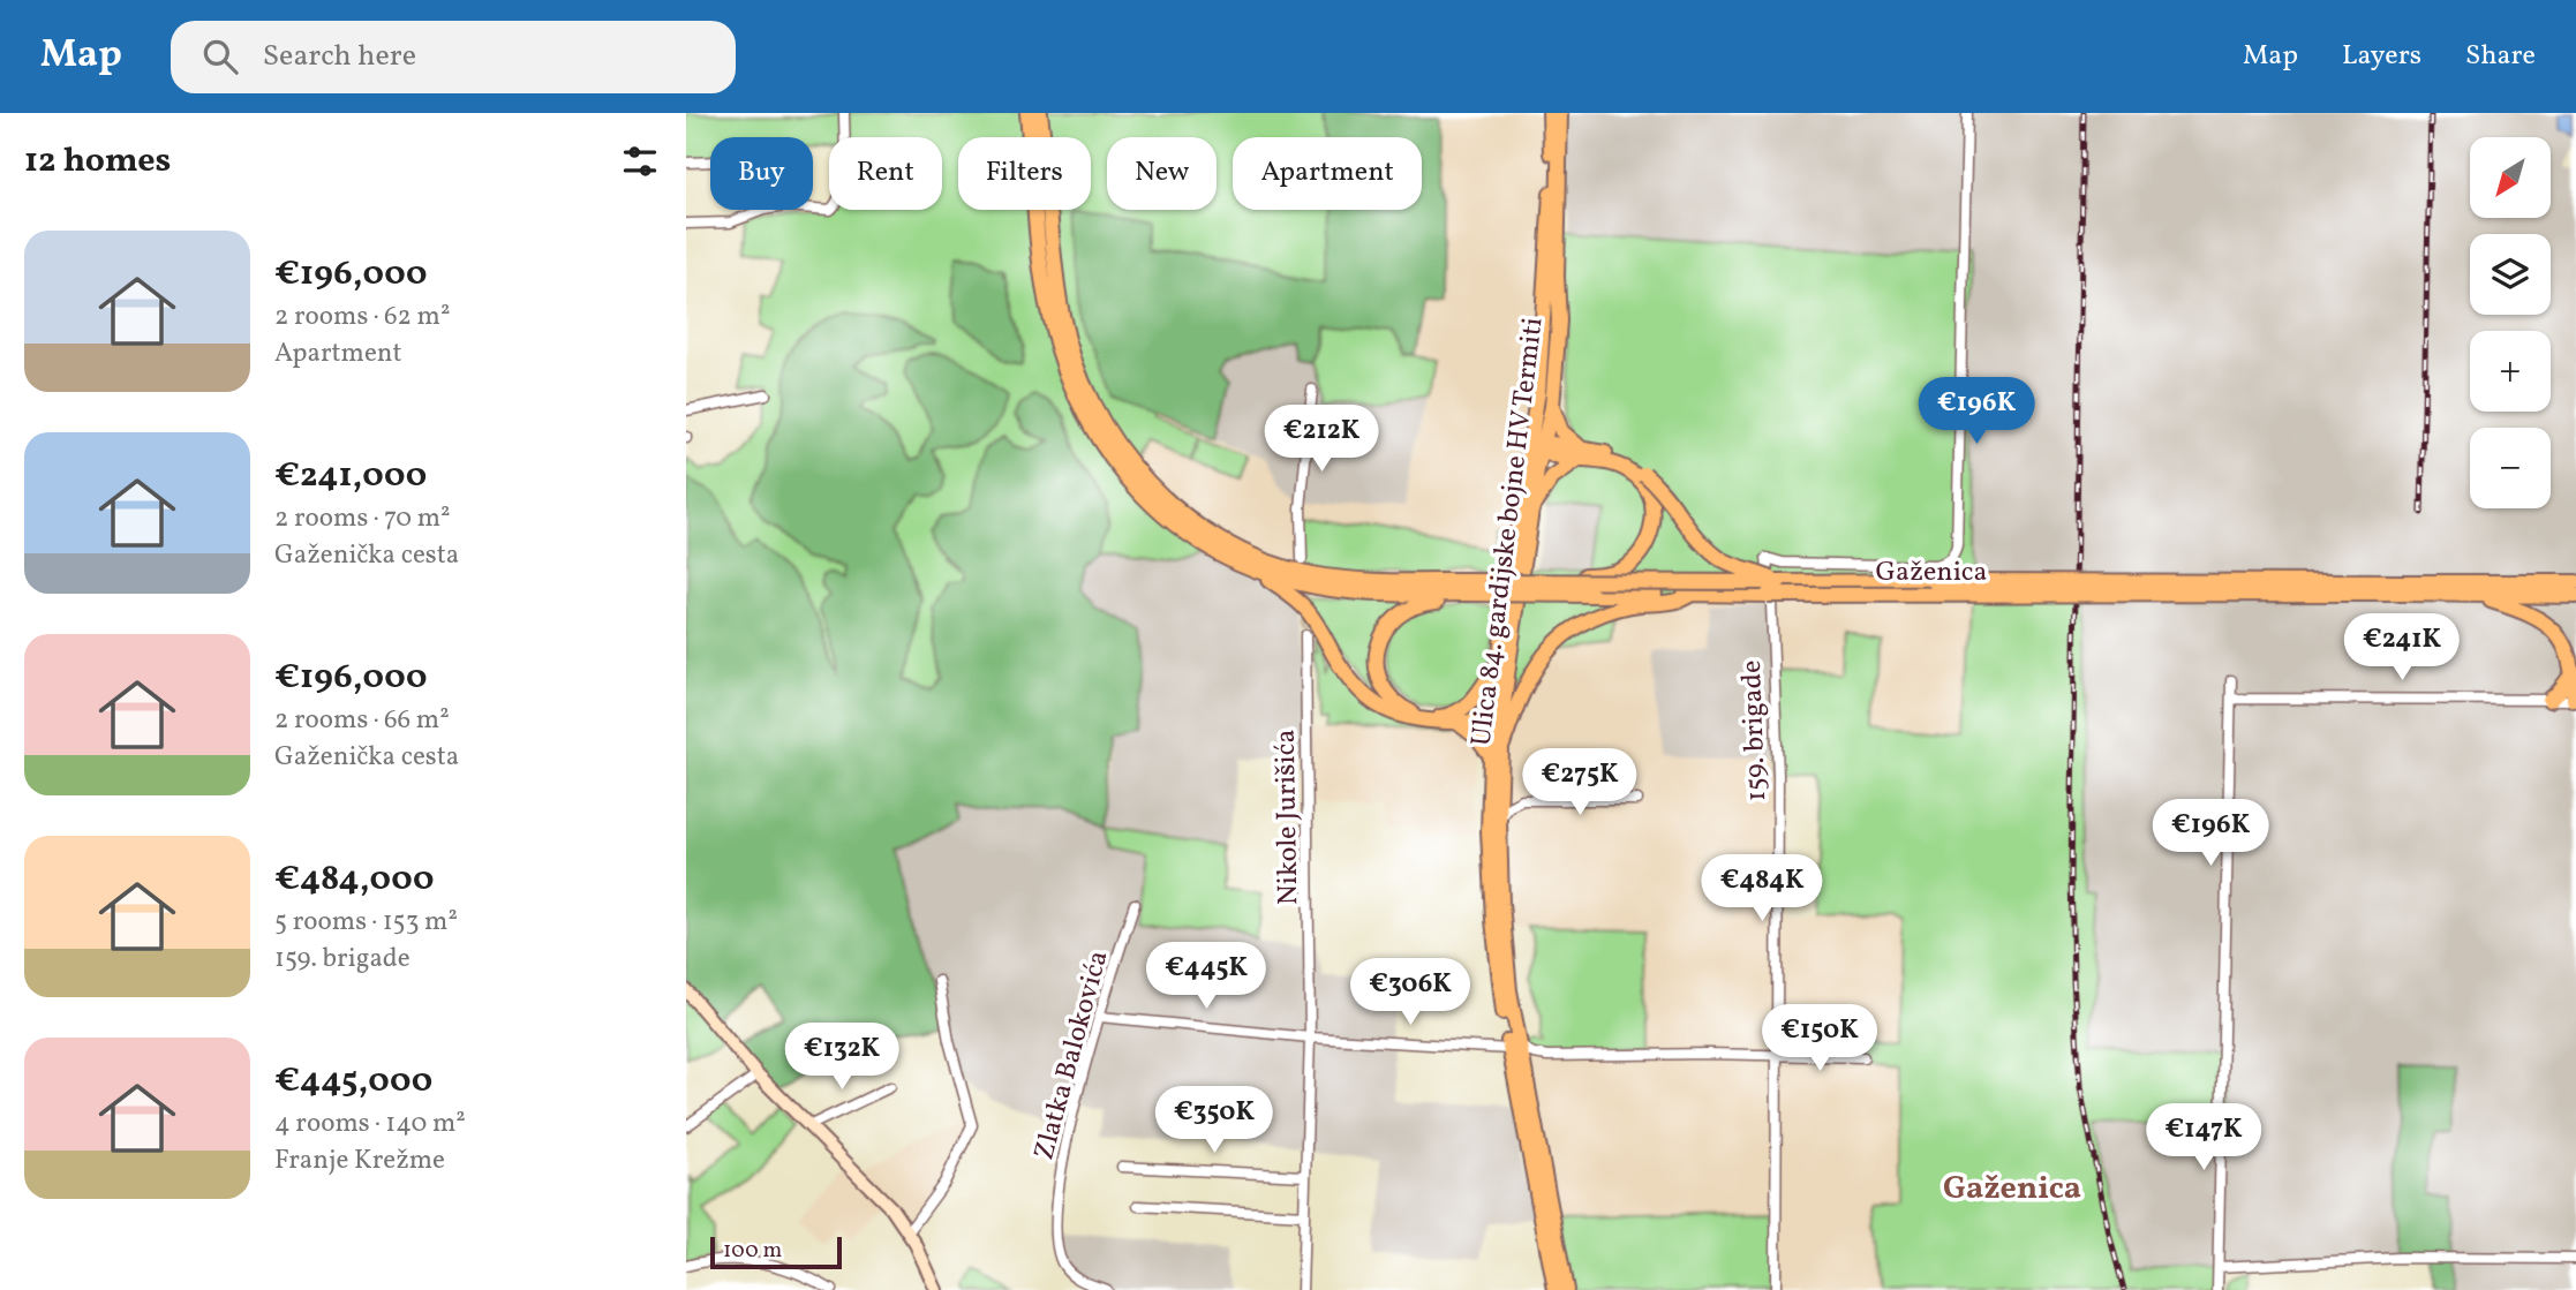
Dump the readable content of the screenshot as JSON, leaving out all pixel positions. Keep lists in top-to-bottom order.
{
  "streets": {
    "main road": ["Ulica 84. gardijske bojne HV Termiti", "Gaženica"],
    "street": ["159. brigade", "Nikole Jurišića", "Zlatka Balokovića"]
  },
  "districts": ["Gaženica"],
  "scale_bar": "100 m",
  "north": "bottom left",
  "page": {
    "header": "Map",
    "search": "Search here",
    "nav": ["Map", "Layers", "Share"],
    "heading": "12 homes",
    "map_buttons": ["+", "−"],
    "chip": [
      "Buy",
      "Rent",
      "Filters",
      "New",
      "Apartment"
    ],
    "list": [
      {
        "name": "€196,000",
        "note": "2 rooms · 62 m² · Apartment"
      },
      {
        "name": "€241,000",
        "note": "2 rooms · 70 m² · Gaženička cesta"
      },
      {
        "name": "€196,000",
        "note": "2 rooms · 66 m² · Gaženička cesta"
      },
      {
        "name": "€484,000",
        "note": "5 rooms · 153 m² · 159. brigade"
      },
      {
        "name": "€445,000",
        "note": "4 rooms · 140 m² · Franje Krežme"
      }
    ],
    "price": [
      "€196K",
      "€212K",
      "€241K",
      "€275K",
      "€196K",
      "€484K",
      "€445K",
      "€306K",
      "€150K",
      "€132K",
      "€350K",
      "€147K"
    ],
    "scale": "100 m"
  }
}
